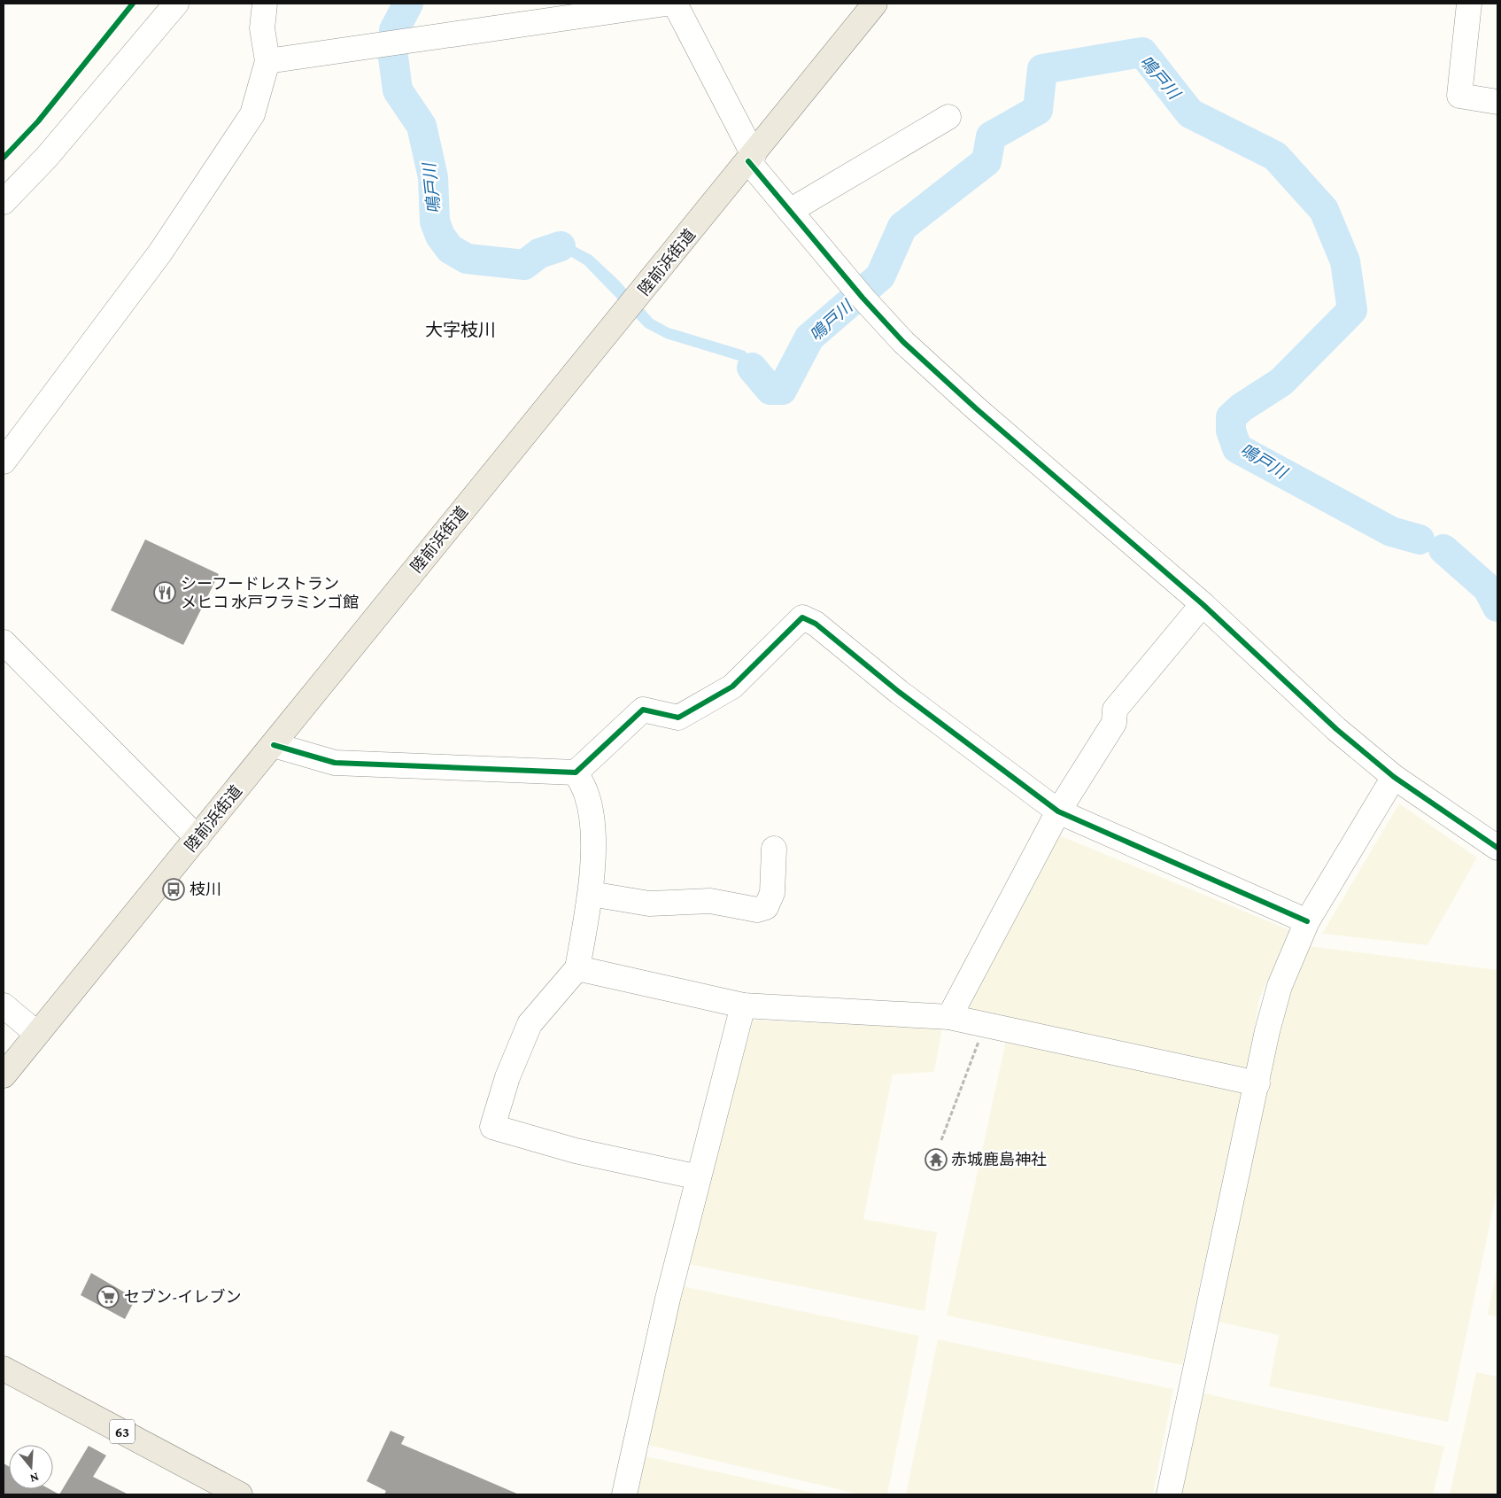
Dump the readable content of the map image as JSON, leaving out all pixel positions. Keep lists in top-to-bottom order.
{
  "streets": {
    "main road": ["陸前浜街道", "63"]
  },
  "districts": ["大字枝川"],
  "water": ["鳴戸川"],
  "places": {
    "restaurant": ["シーフードレストラン メヒコ 水戸フラミンゴ館"],
    "bus stop": ["枝川"],
    "temple": ["赤城鹿島神社"],
    "supermarket": ["セブン-イレブン"]
  },
  "north": "bottom"
}
